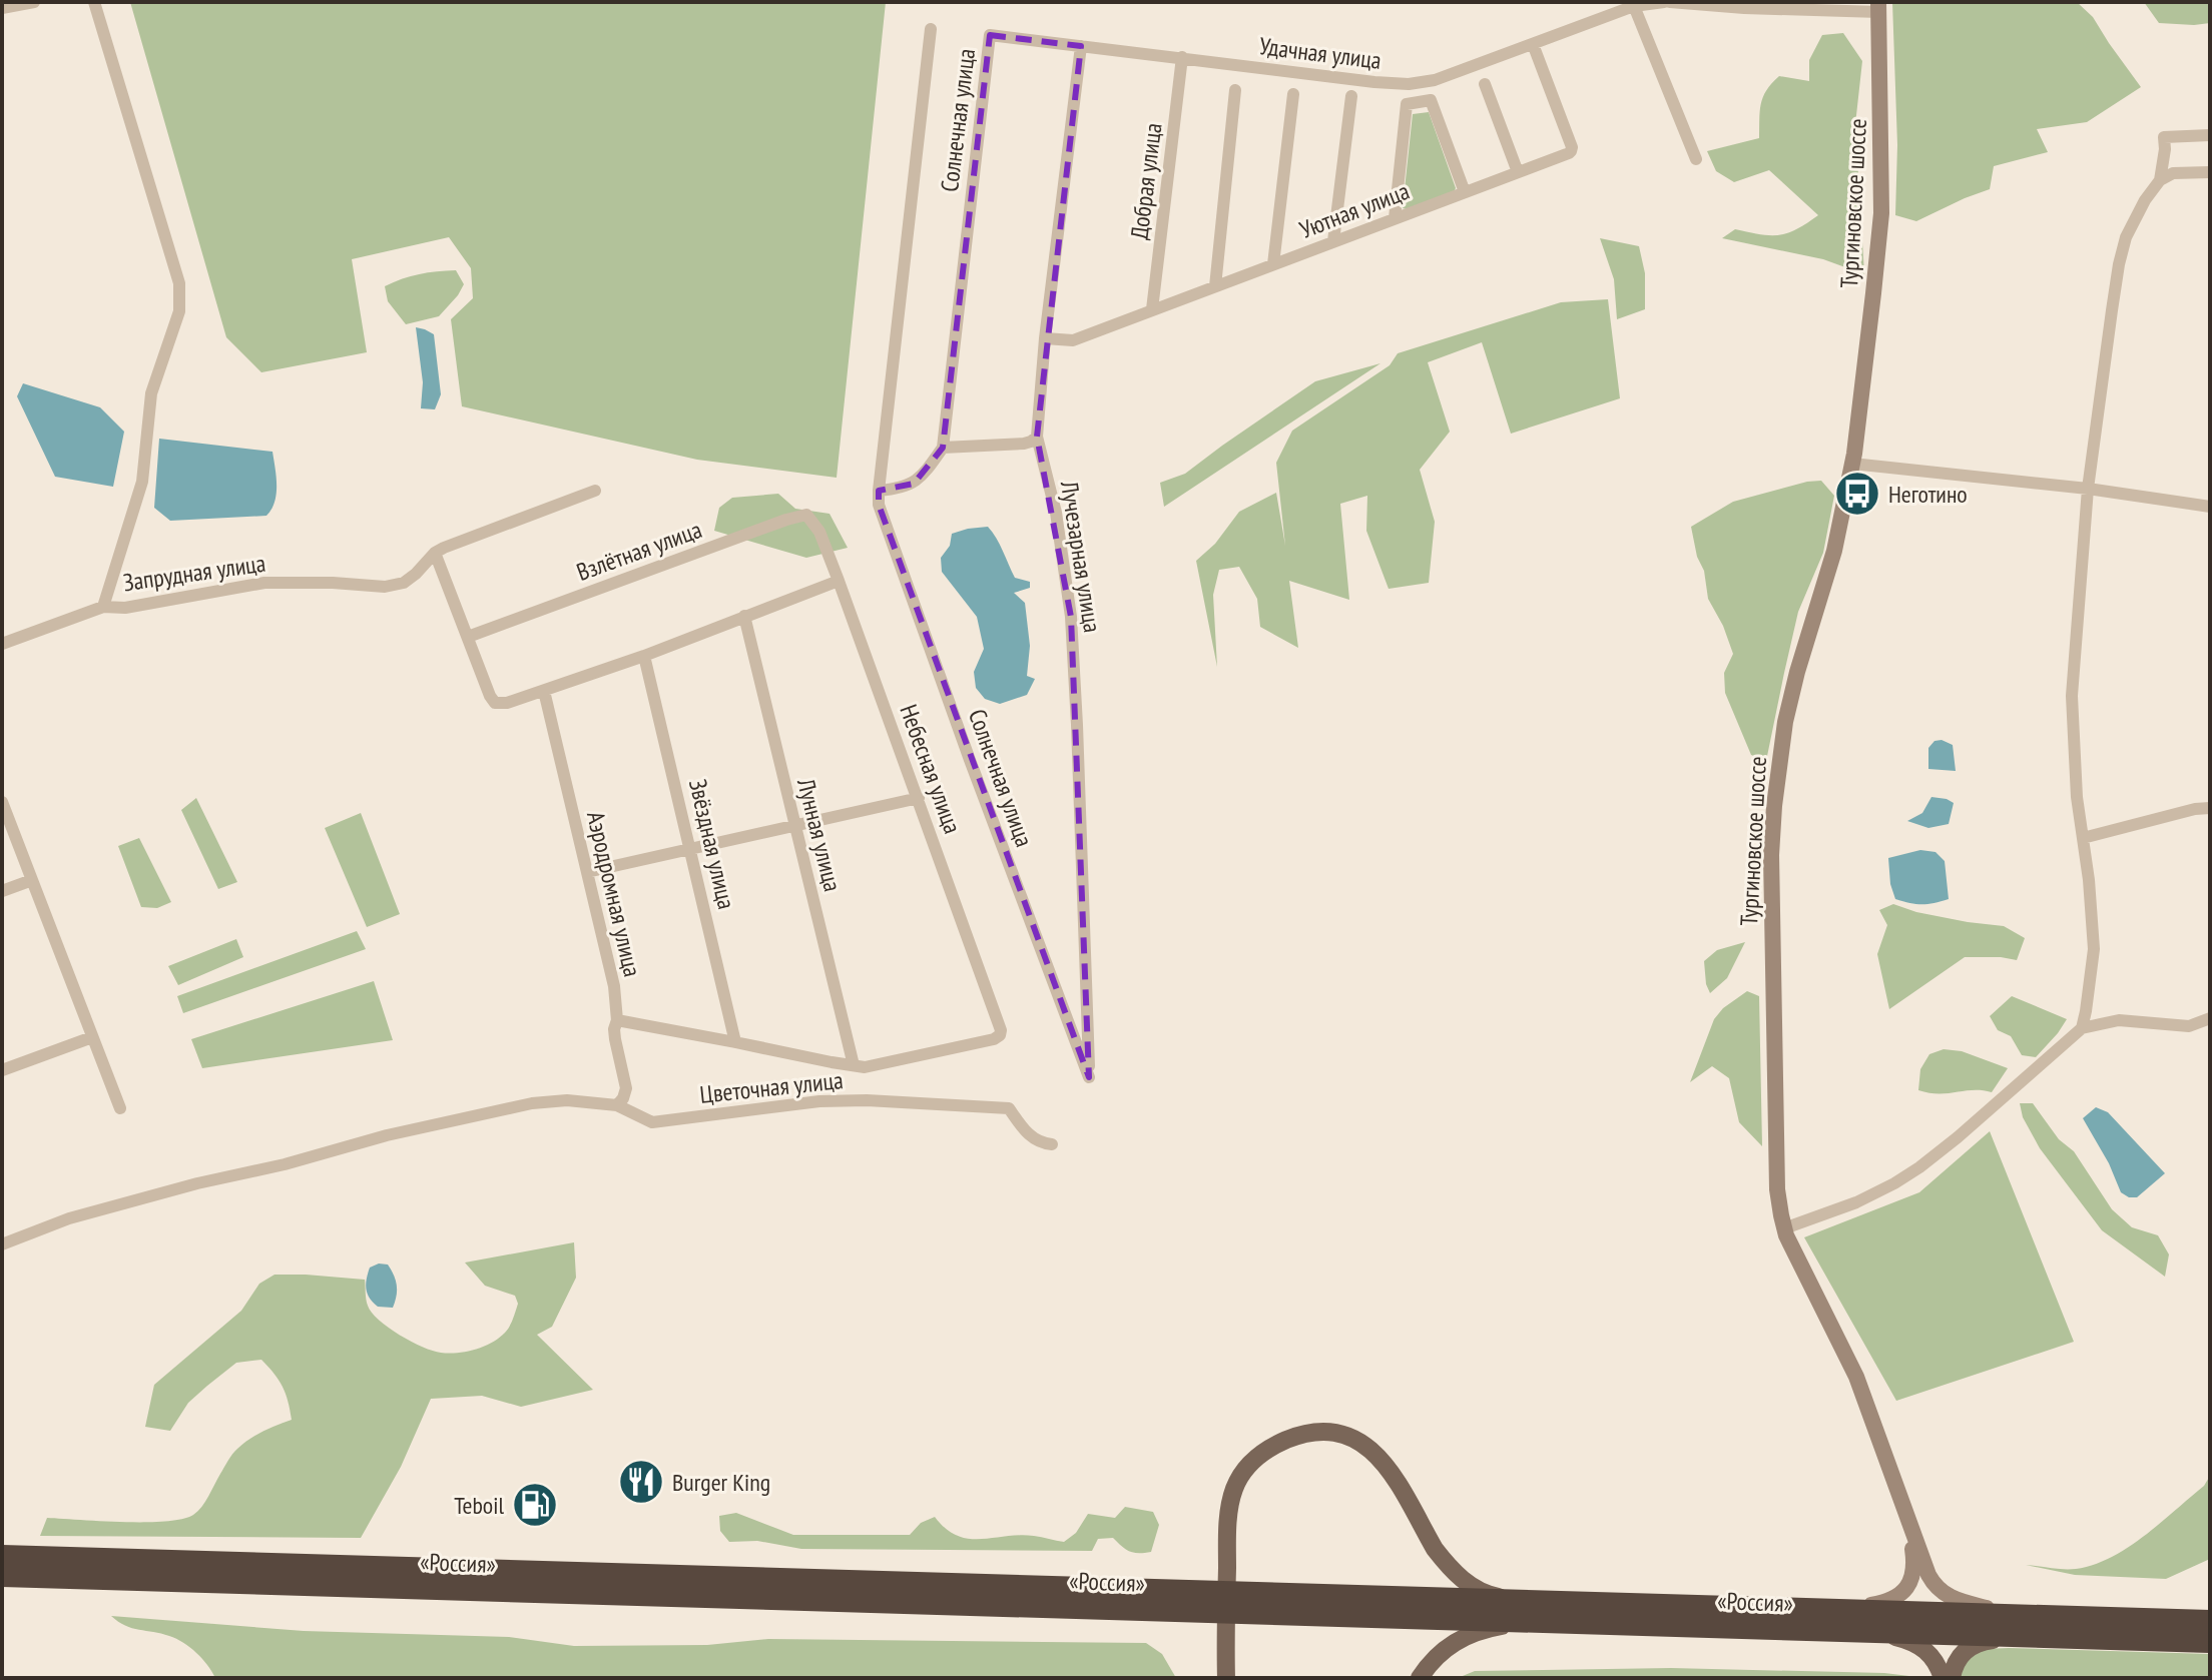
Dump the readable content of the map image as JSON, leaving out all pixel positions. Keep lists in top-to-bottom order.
{
  "streets": {
    "highway": ["«Россия»"],
    "main road": ["Тургиновское шоссе"],
    "street": [
      "Удачная улица",
      "Солнечная улица",
      "Добрая улица",
      "Уютная улица",
      "Взлётная улица",
      "Лучезарная улица",
      "Запрудная улица",
      "Небесная улица",
      "Лунная улица",
      "Звёздная улица",
      "Аэродромная улица",
      "Цветочная улица"
    ]
  },
  "crossings": [
    ["Удачная улица", "Солнечная улица"],
    ["Удачная улица", "Добрая улица"],
    ["Удачная улица", "Уютная улица"],
    ["Удачная улица", "Лучезарная улица"],
    ["Солнечная улица", "Лучезарная улица"],
    ["Добрая улица", "Уютная улица"],
    ["Тургиновское шоссе", "«Россия»"],
    ["Уютная улица", "Лучезарная улица"],
    ["Взлётная улица", "Небесная улица"],
    ["Небесная улица", "Лунная улица"],
    ["Аэродромная улица", "Цветочная улица"]
  ],
  "places": {
    "bus stop": ["Неготино"],
    "restaurant": ["Burger King"],
    "fuel station": ["Teboil"]
  }
}
